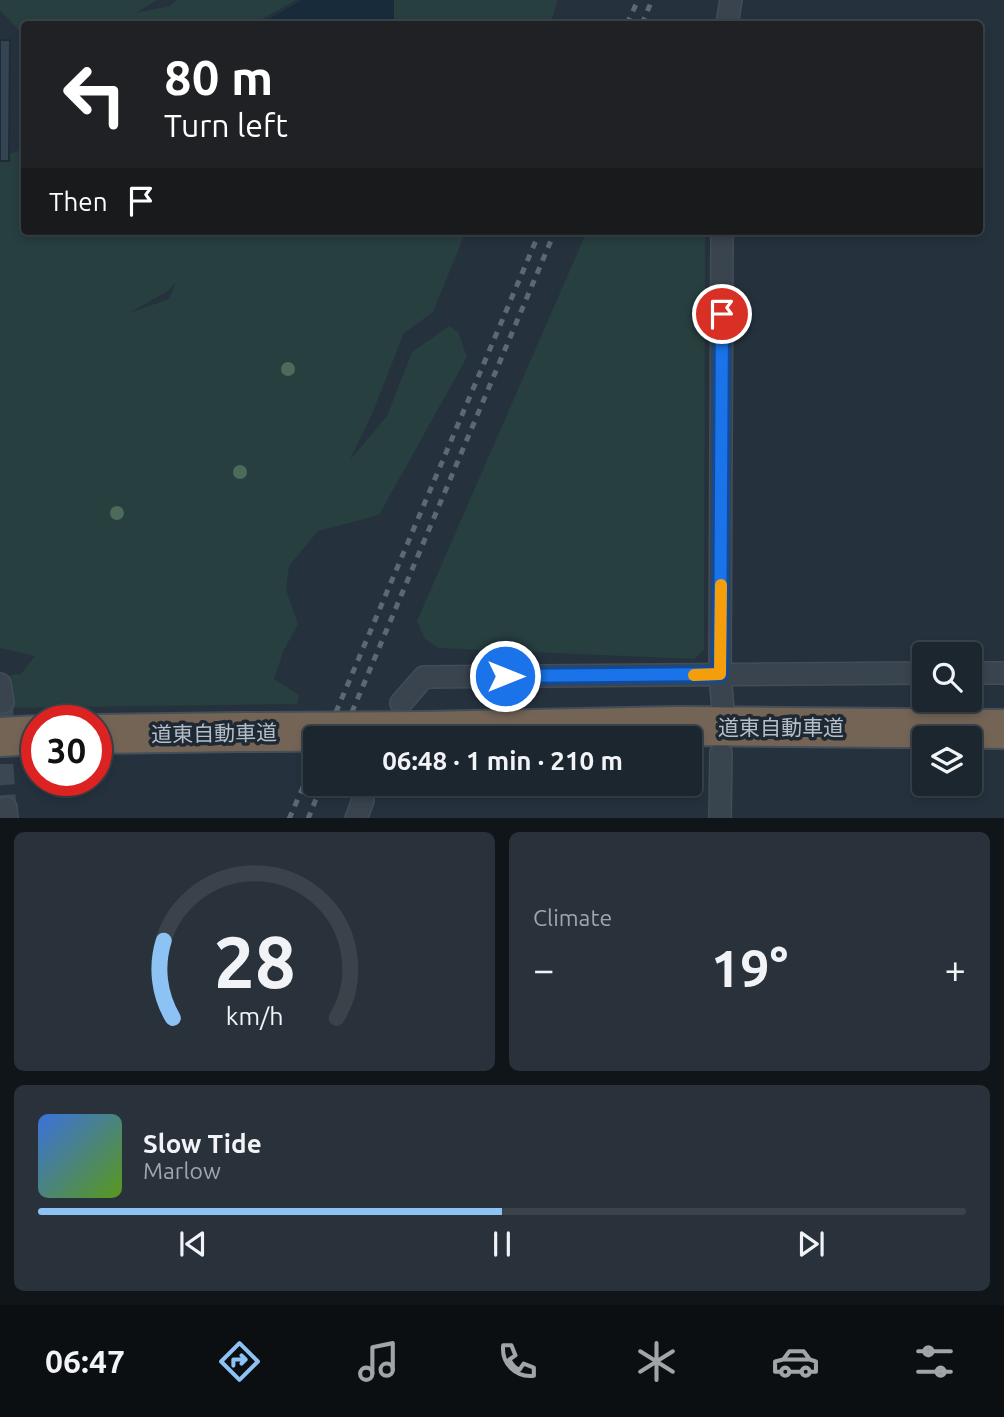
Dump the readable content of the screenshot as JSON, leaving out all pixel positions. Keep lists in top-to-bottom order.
{
  "streets": {
    "highway": ["道東自動車道"]
  },
  "page": {
    "turn": ["80 m", "Turn left"],
    "then": "Then",
    "limit": "30",
    "trip": "06:48 · 1 min · 210 m",
    "tile": "Climate",
    "heat": ["−", "19°", "+"],
    "song": ["Slow Tide", "Marlow"],
    "tabs": "06:47",
    "gauge": ["28", "km/h"]
  }
}
